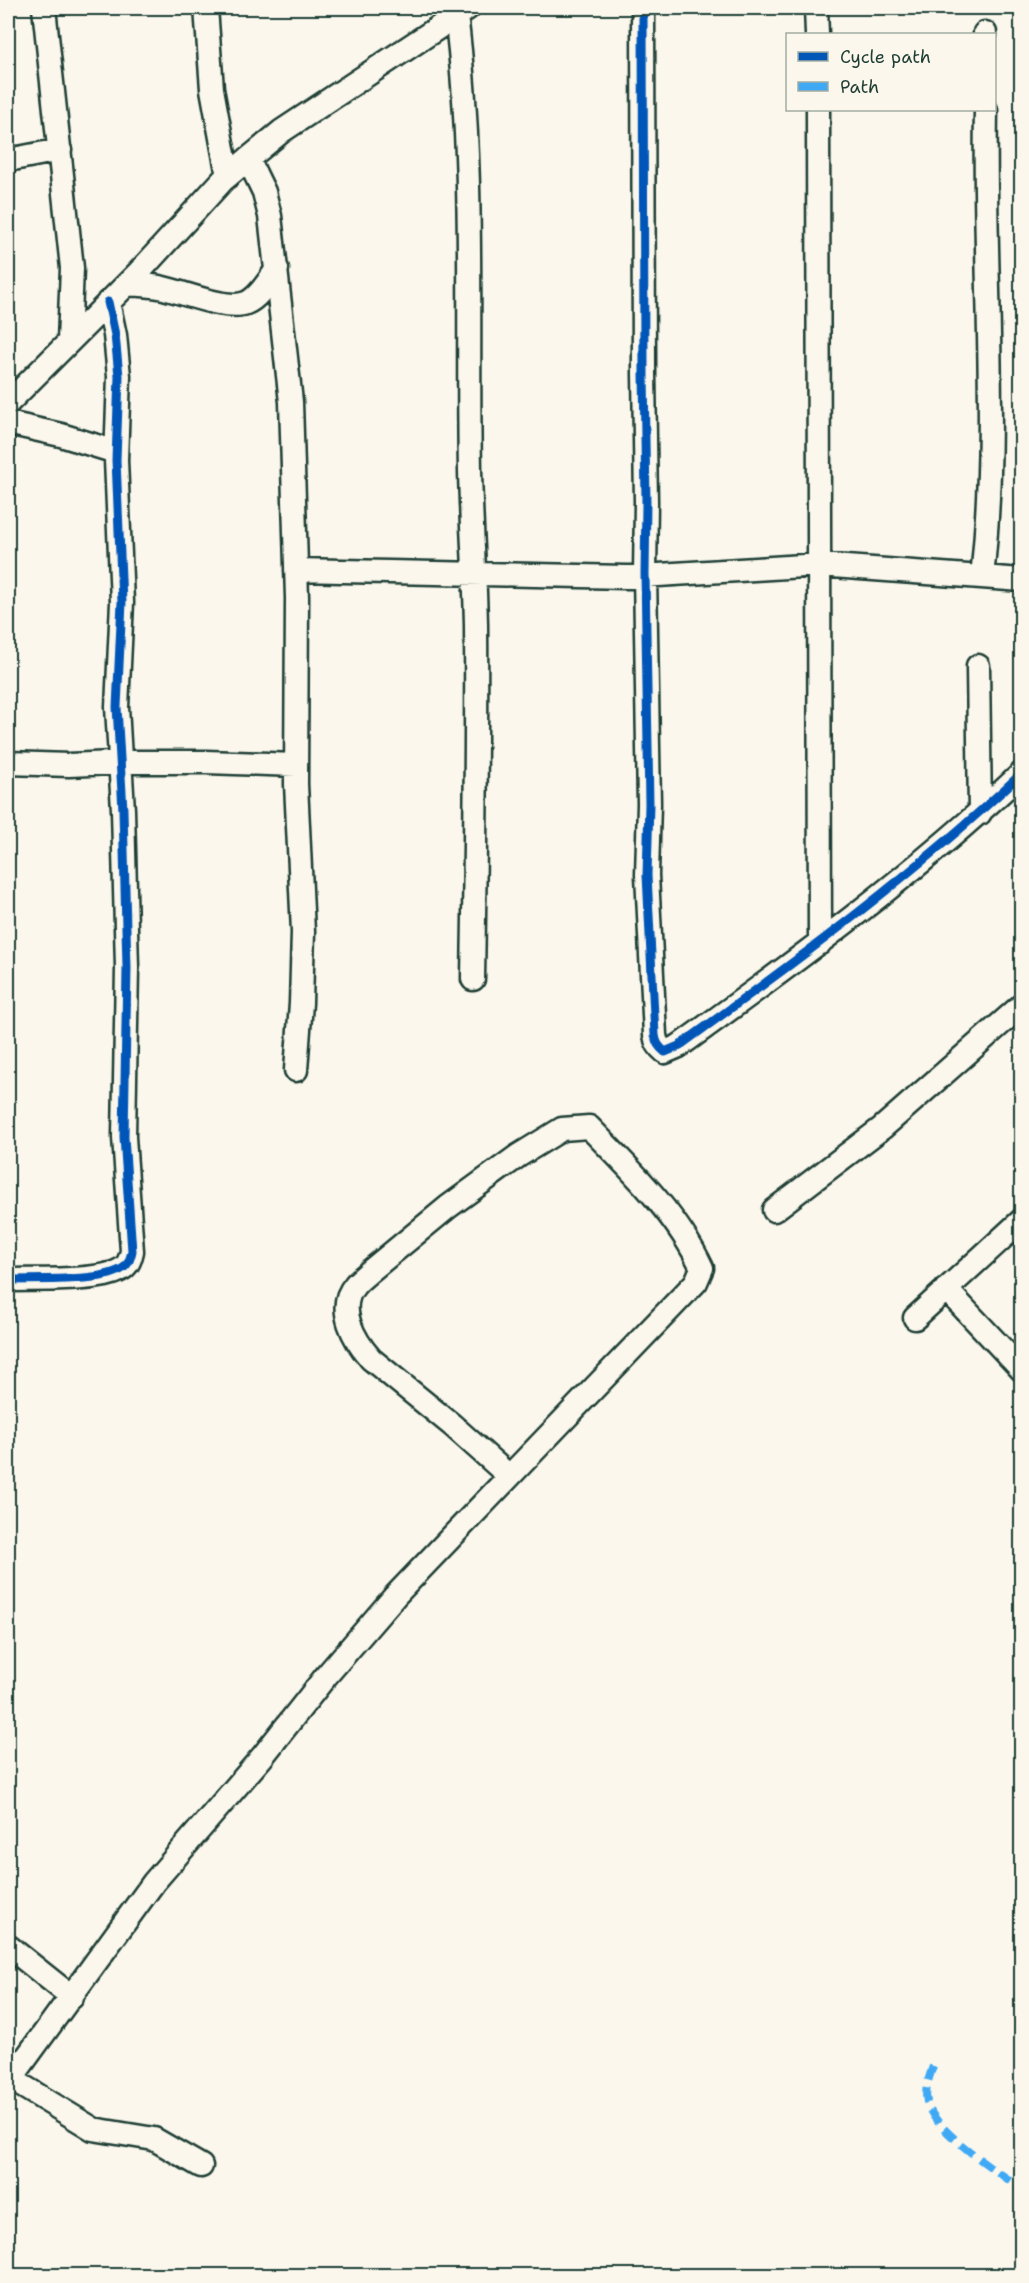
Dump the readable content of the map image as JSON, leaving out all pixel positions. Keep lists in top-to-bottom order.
{
  "legend": ["Cycle path", "Path"]
}
